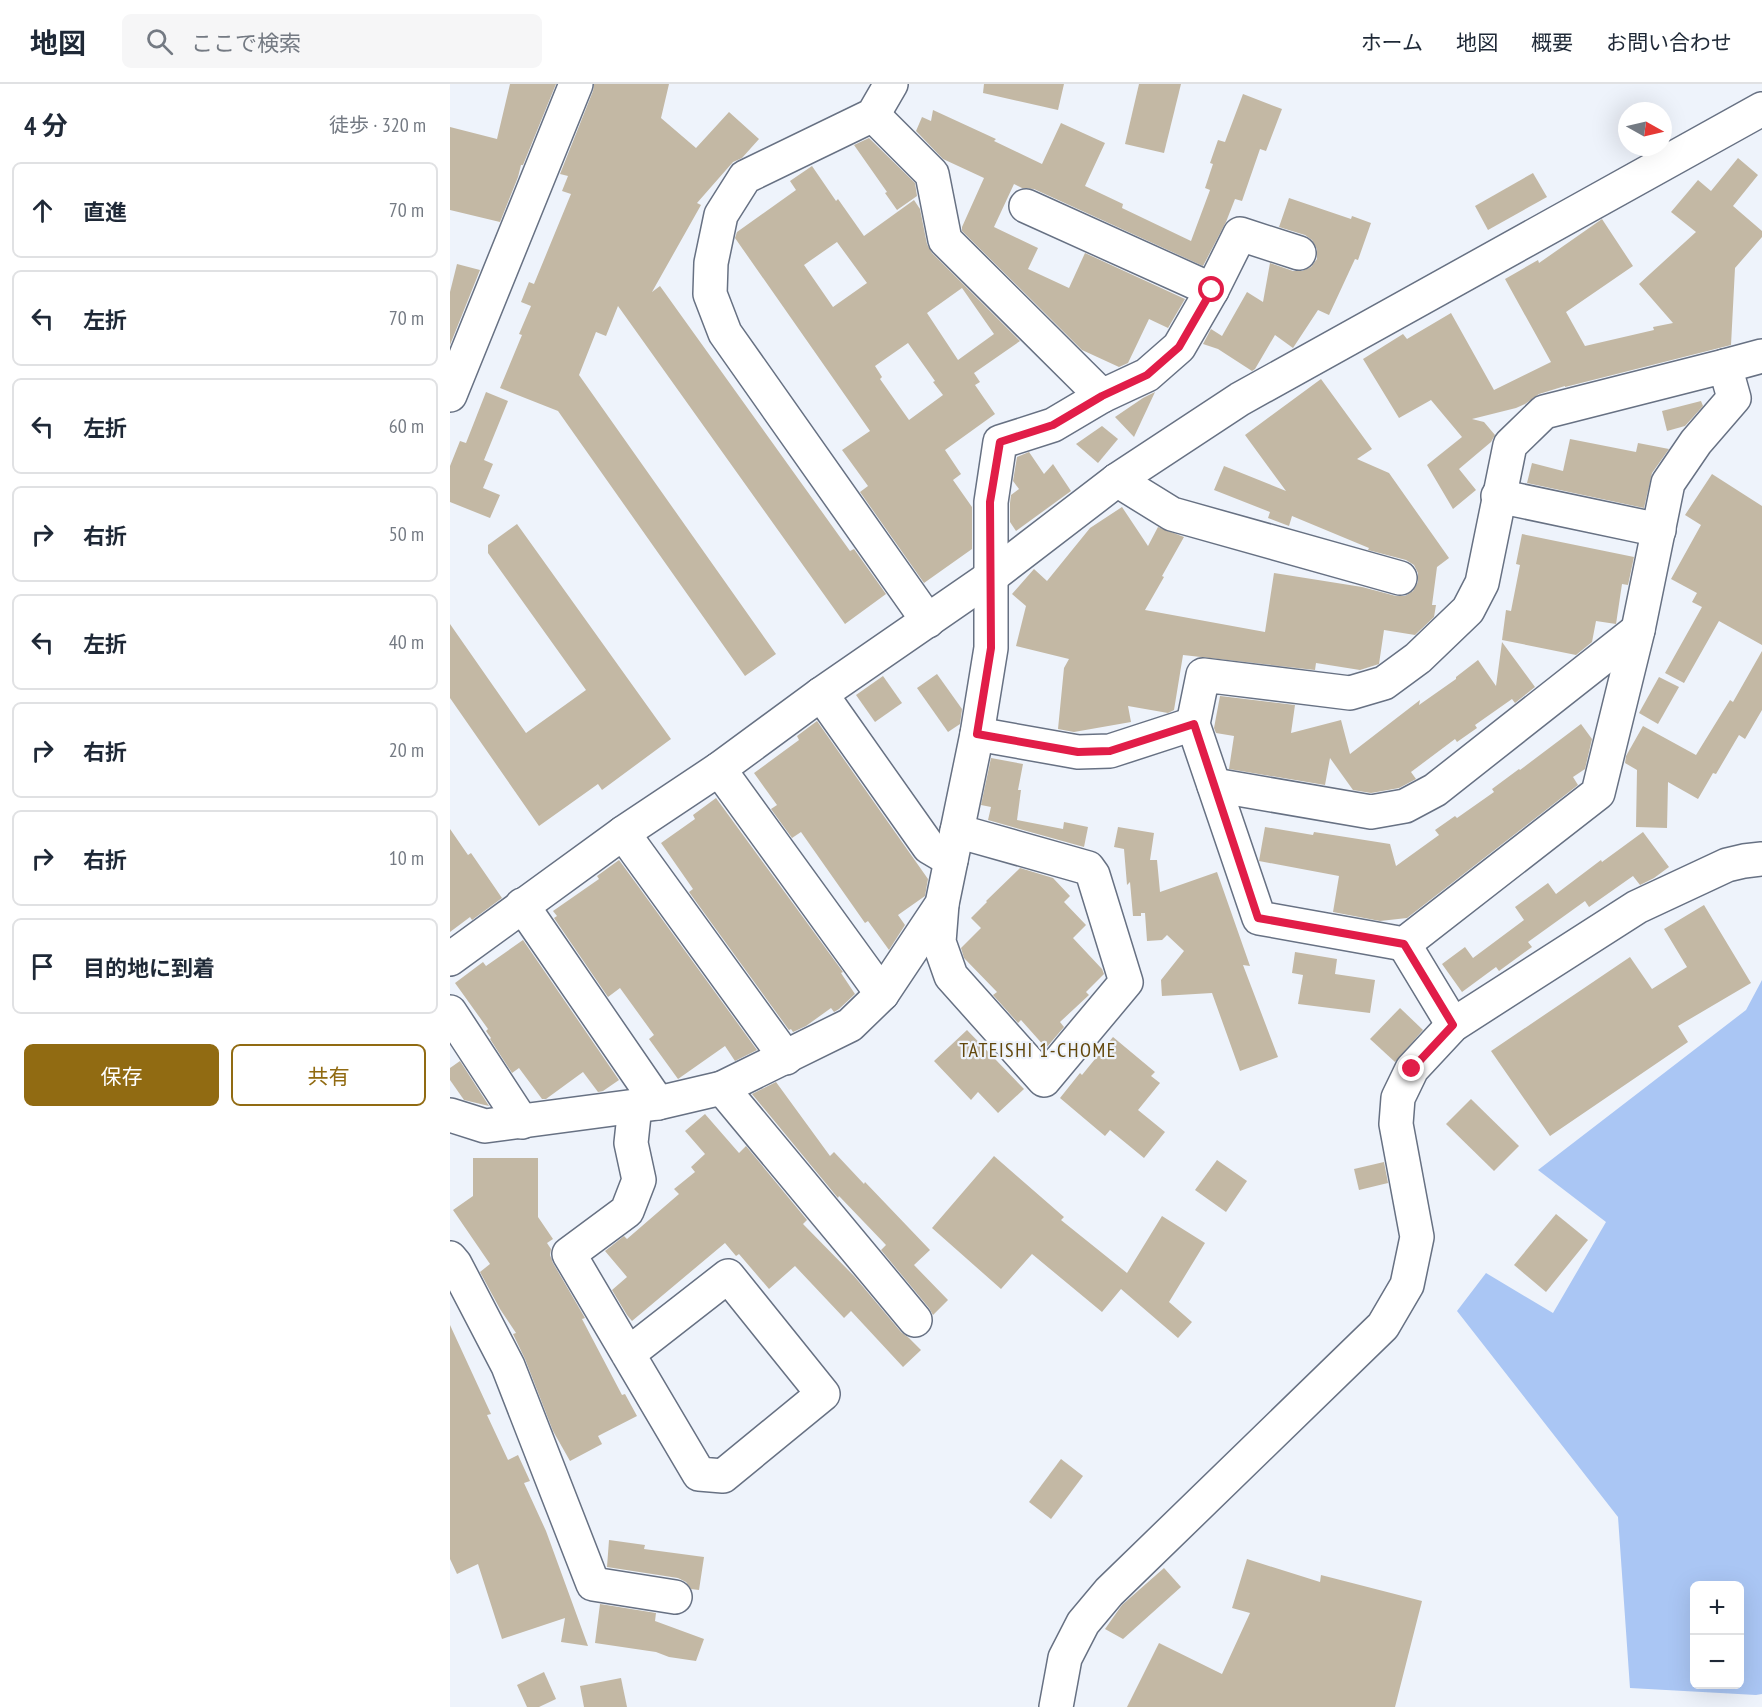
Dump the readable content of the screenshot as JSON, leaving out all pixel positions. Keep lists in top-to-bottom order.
{
  "districts": ["TATEISHI 1-CHOME"],
  "north": "right",
  "page": {
    "header": "地図",
    "search": "ここで検索",
    "nav": [
      "ホーム",
      "地図",
      "概要",
      "お問い合わせ"
    ],
    "heading": ["4 分", "徒歩 · 320 m"],
    "list": [
      ["直進", "70 m"],
      ["左折", "70 m"],
      ["左折", "60 m"],
      ["右折", "50 m"],
      ["左折", "40 m"],
      ["右折", "20 m"],
      ["右折", "10 m"],
      "目的地に到着"
    ],
    "buttons": ["保存", "共有"],
    "map_buttons": ["+", "−"]
  }
}
